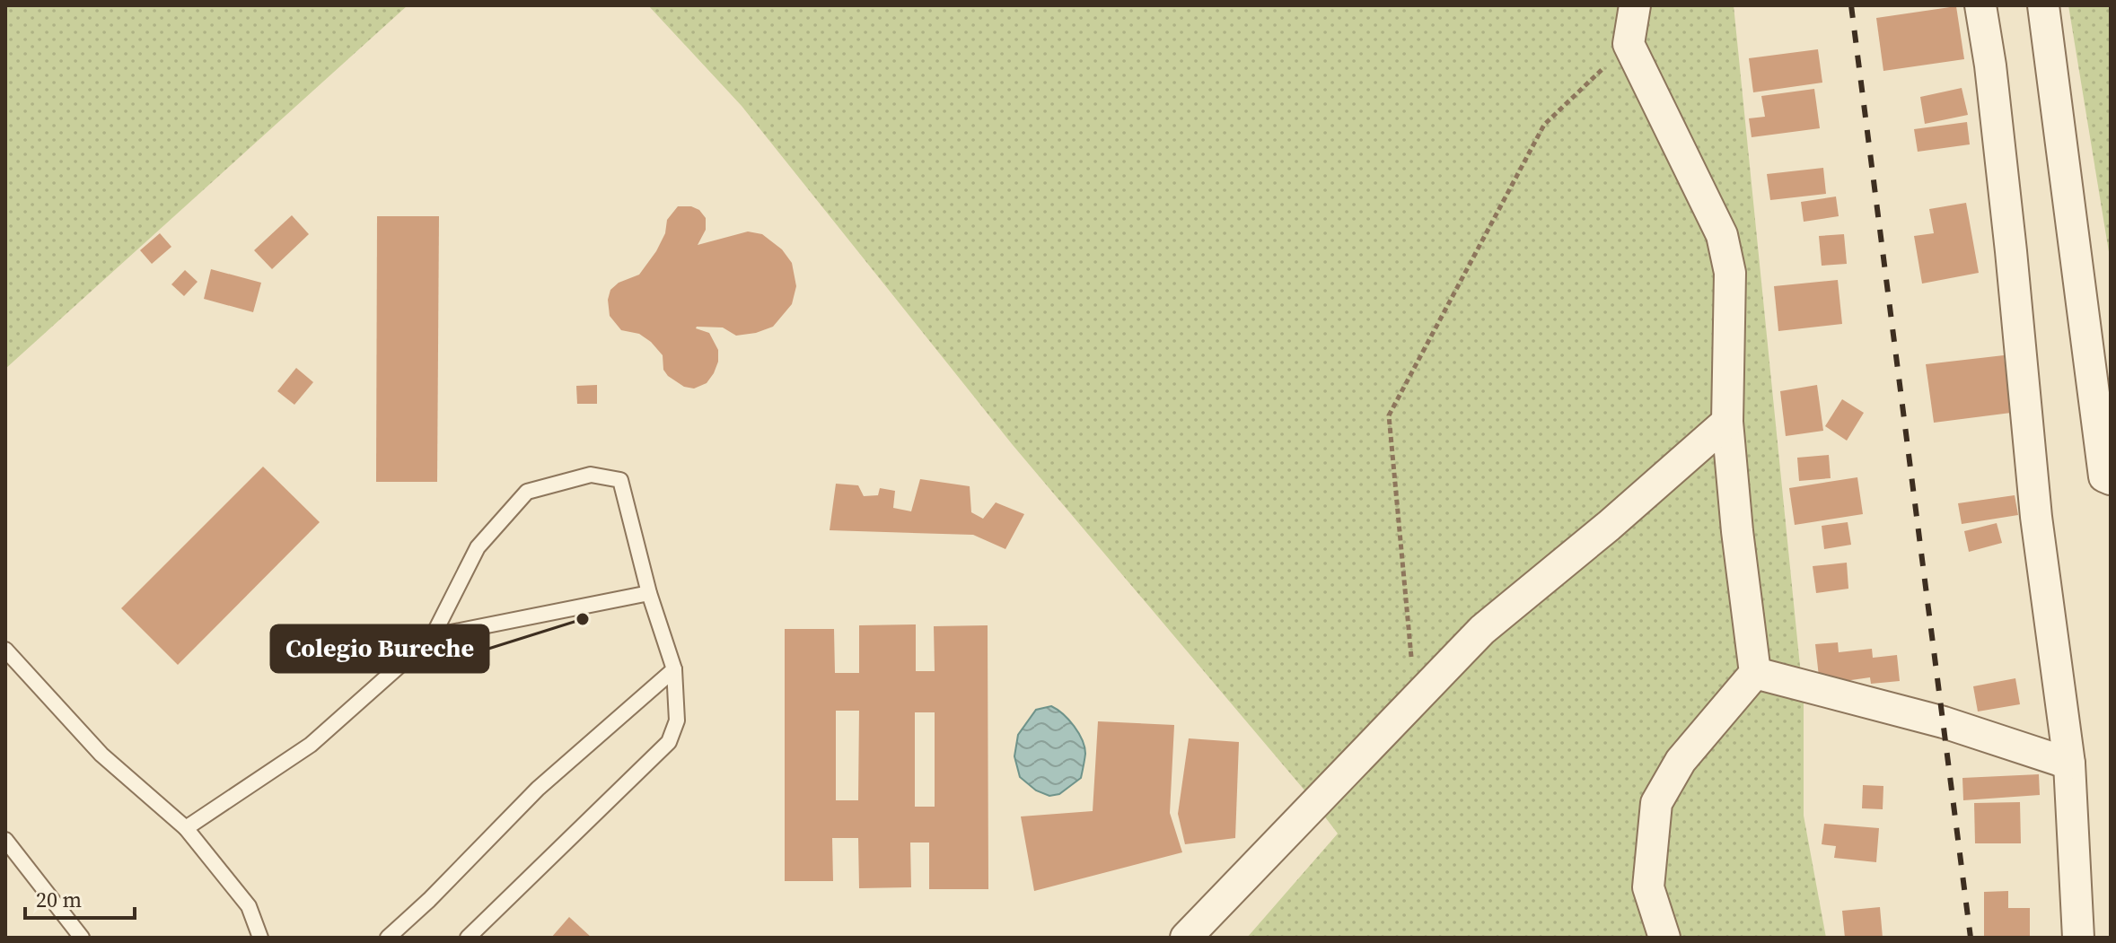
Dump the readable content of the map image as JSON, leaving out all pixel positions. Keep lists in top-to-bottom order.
{
  "places": ["Colegio Bureche"],
  "scale_bar": "20 m"
}
